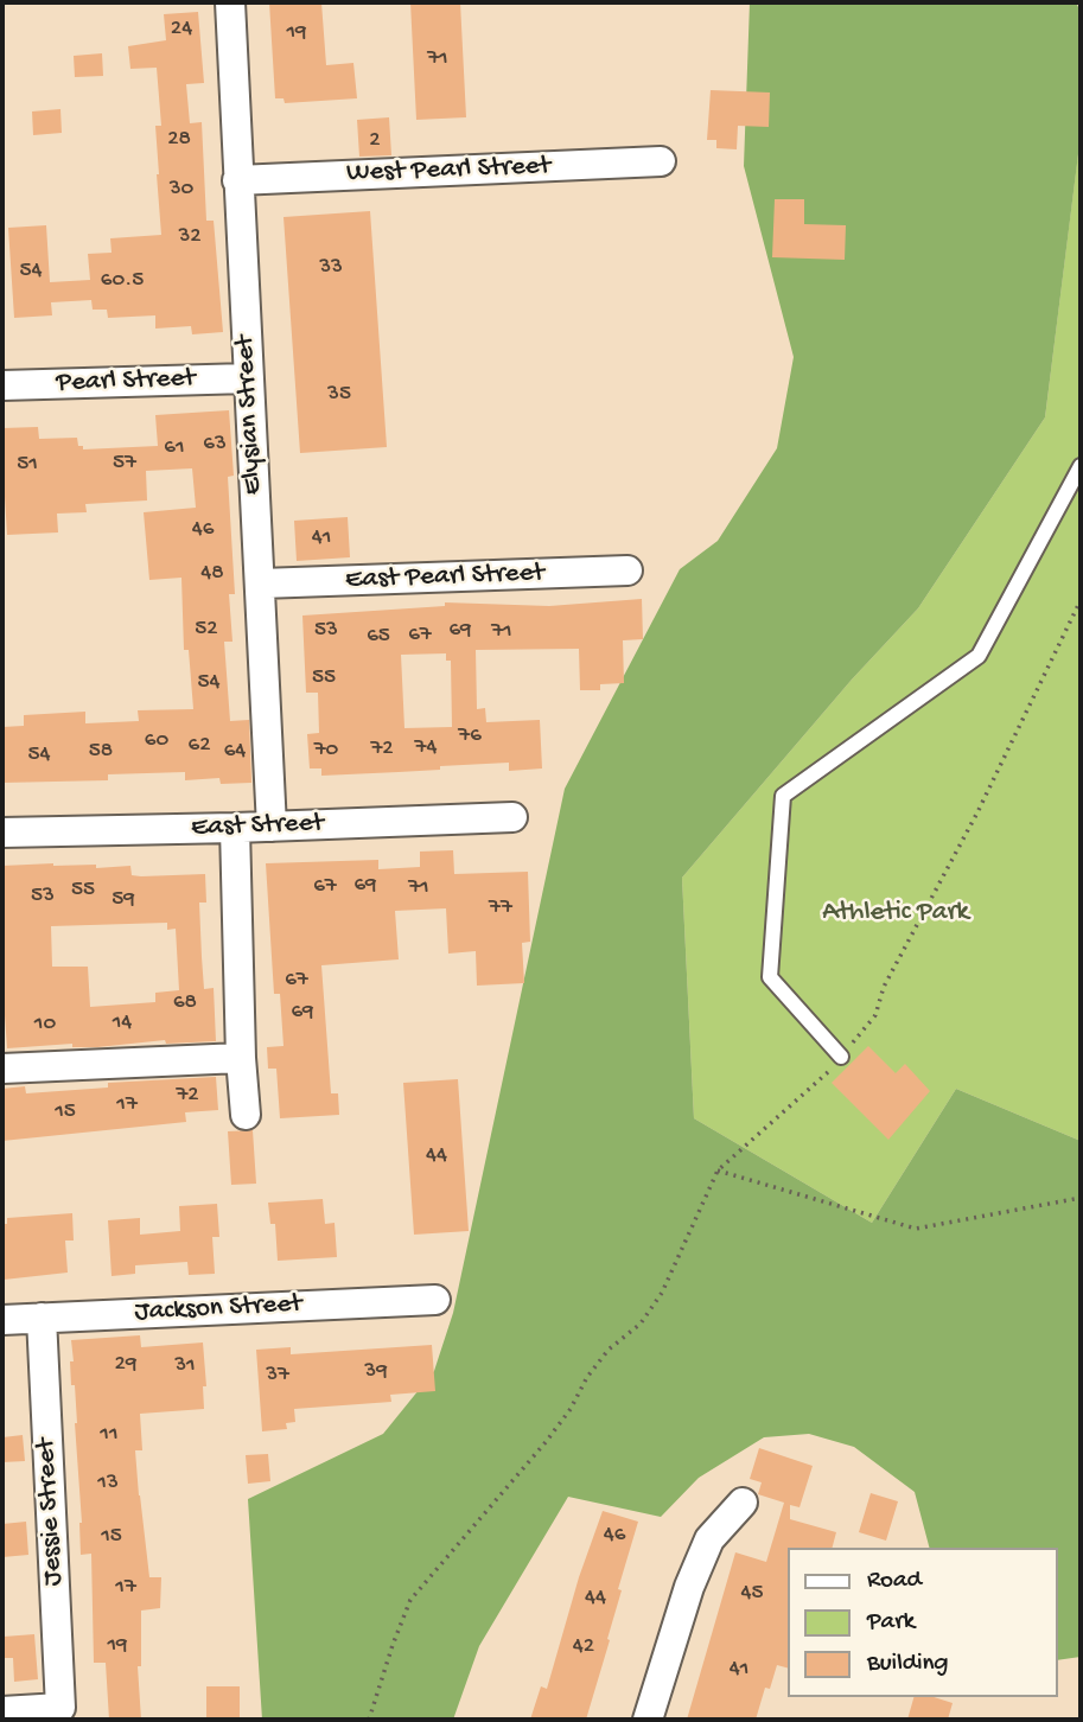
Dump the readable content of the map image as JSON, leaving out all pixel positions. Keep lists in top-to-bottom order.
{
  "streets": {
    "street": [
      "West Pearl Street",
      "Pearl Street",
      "Elysian Street",
      "East Pearl Street",
      "East Street",
      "Jackson Street",
      "Jessie Street"
    ]
  },
  "crossings": [
    ["West Pearl Street", "Elysian Street"],
    ["Pearl Street", "Elysian Street"],
    ["Elysian Street", "East Pearl Street"],
    ["Elysian Street", "East Street"],
    ["Jackson Street", "Jessie Street"]
  ],
  "parks": ["Athletic Park"],
  "house_numbers": [
    "24",
    "19",
    "71",
    "28",
    "2",
    "30",
    "32",
    "33",
    "54",
    "60.5",
    "35",
    "63",
    "61",
    "57",
    "51",
    "46",
    "41",
    "48",
    "52",
    "53",
    "69",
    "71",
    "67",
    "65",
    "55",
    "54",
    "76",
    "60",
    "62",
    "74",
    "72",
    "70",
    "58",
    "64",
    "54",
    "69",
    "67",
    "71",
    "55",
    "53",
    "59",
    "77",
    "67",
    "68",
    "69",
    "14",
    "10",
    "72",
    "17",
    "15",
    "44",
    "29",
    "31",
    "39",
    "37",
    "11",
    "13",
    "46",
    "15",
    "17",
    "45",
    "44",
    "19",
    "42",
    "41"
  ],
  "legend": ["Road", "Park", "Building"]
}
